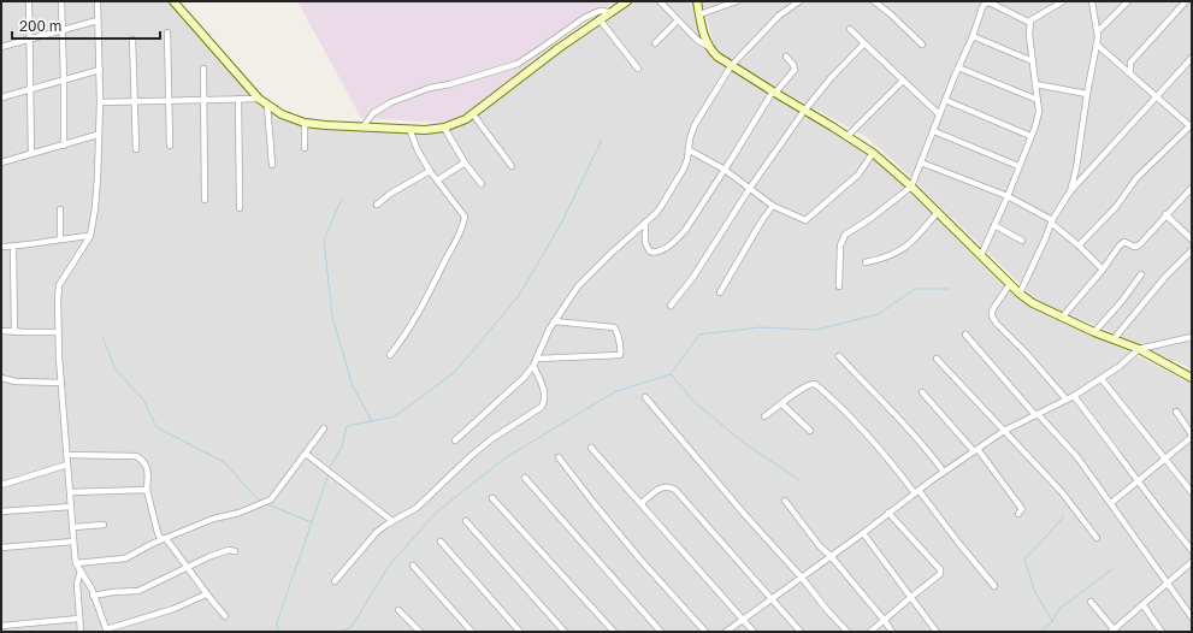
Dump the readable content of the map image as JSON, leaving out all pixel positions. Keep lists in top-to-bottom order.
{
  "scale_bar": "200 m"
}
